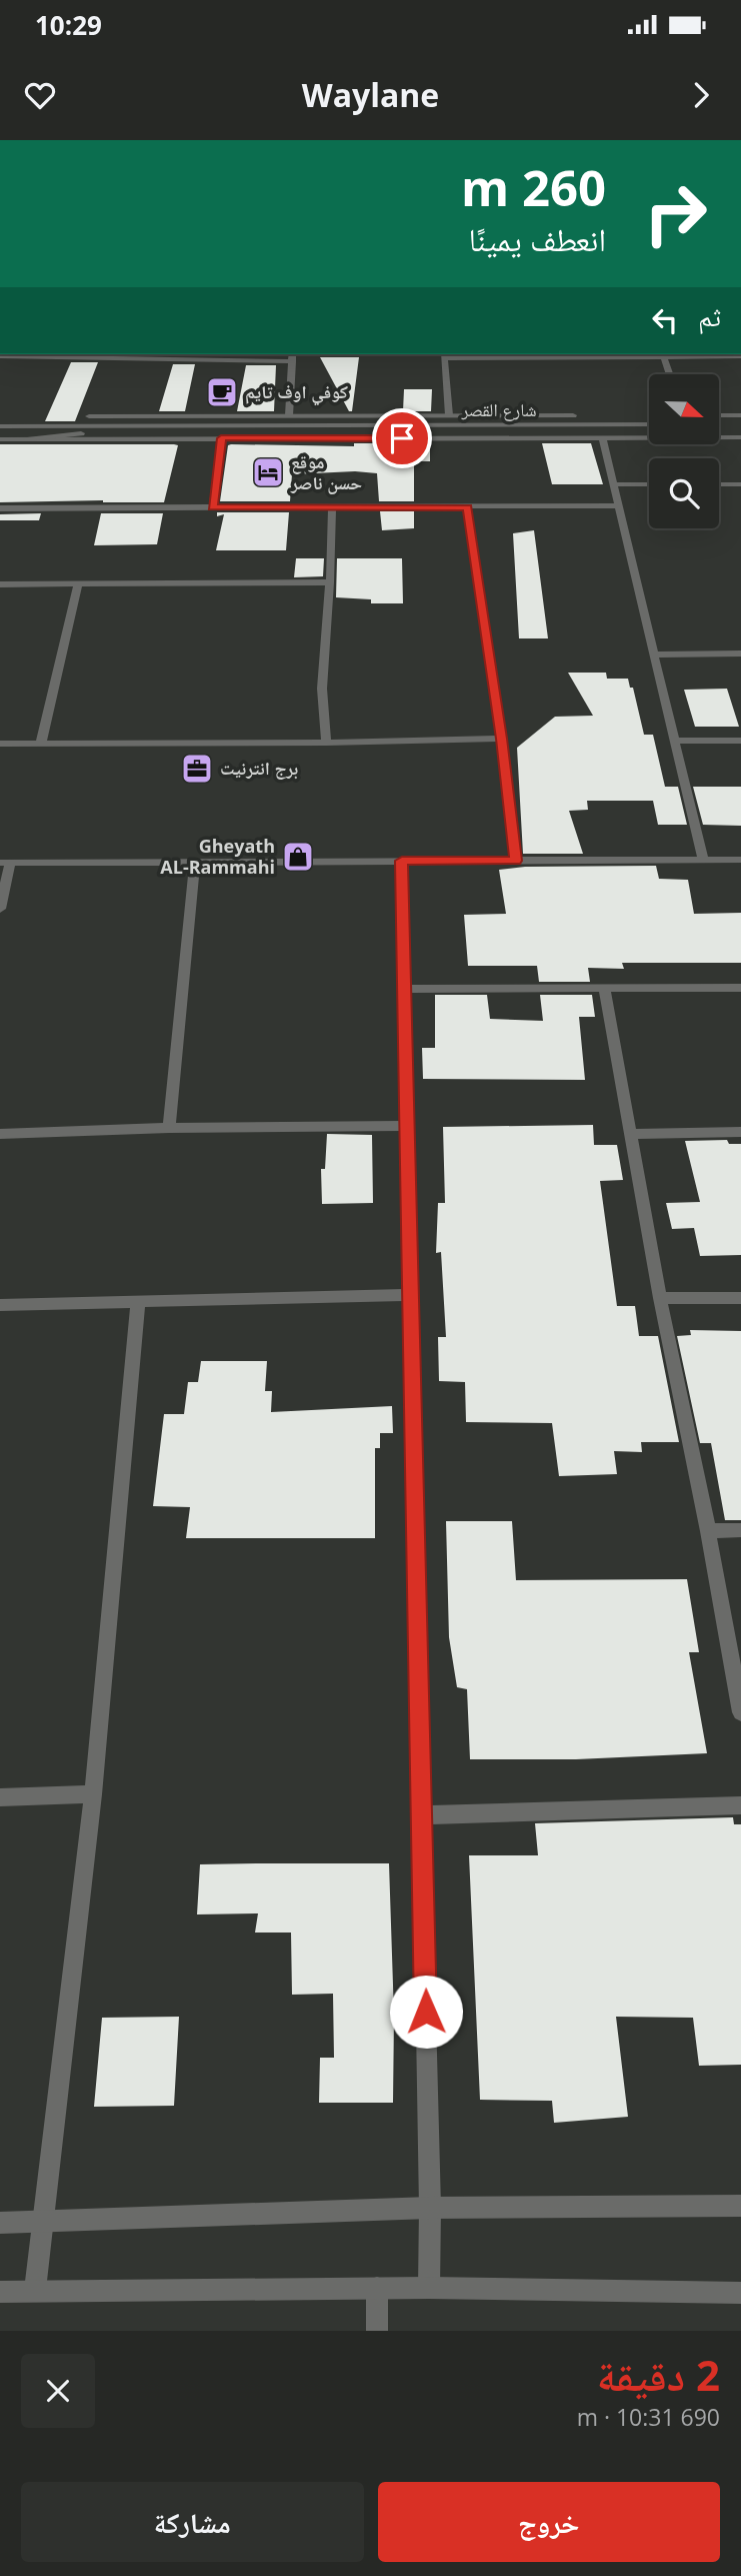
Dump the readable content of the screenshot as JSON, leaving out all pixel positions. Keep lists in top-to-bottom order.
{
  "streets": {
    "street": ["شارع القصر"]
  },
  "places": {
    "cafe": ["كوفي اوف تايم"],
    "hotel": ["موقع حسن ناصر"],
    "office": ["برج انترنيت"],
    "shop": ["Gheyath AL-Rammahi"]
  },
  "north": "right",
  "page": {
    "status": "10:29",
    "header": "Waylane",
    "turn": ["260 m", "انعطف يمينًا"],
    "then": "ثم",
    "heading": ["2 دقيقة", "690 m · 10:31"],
    "buttons": ["خروج", "مشاركة"]
  }
}
